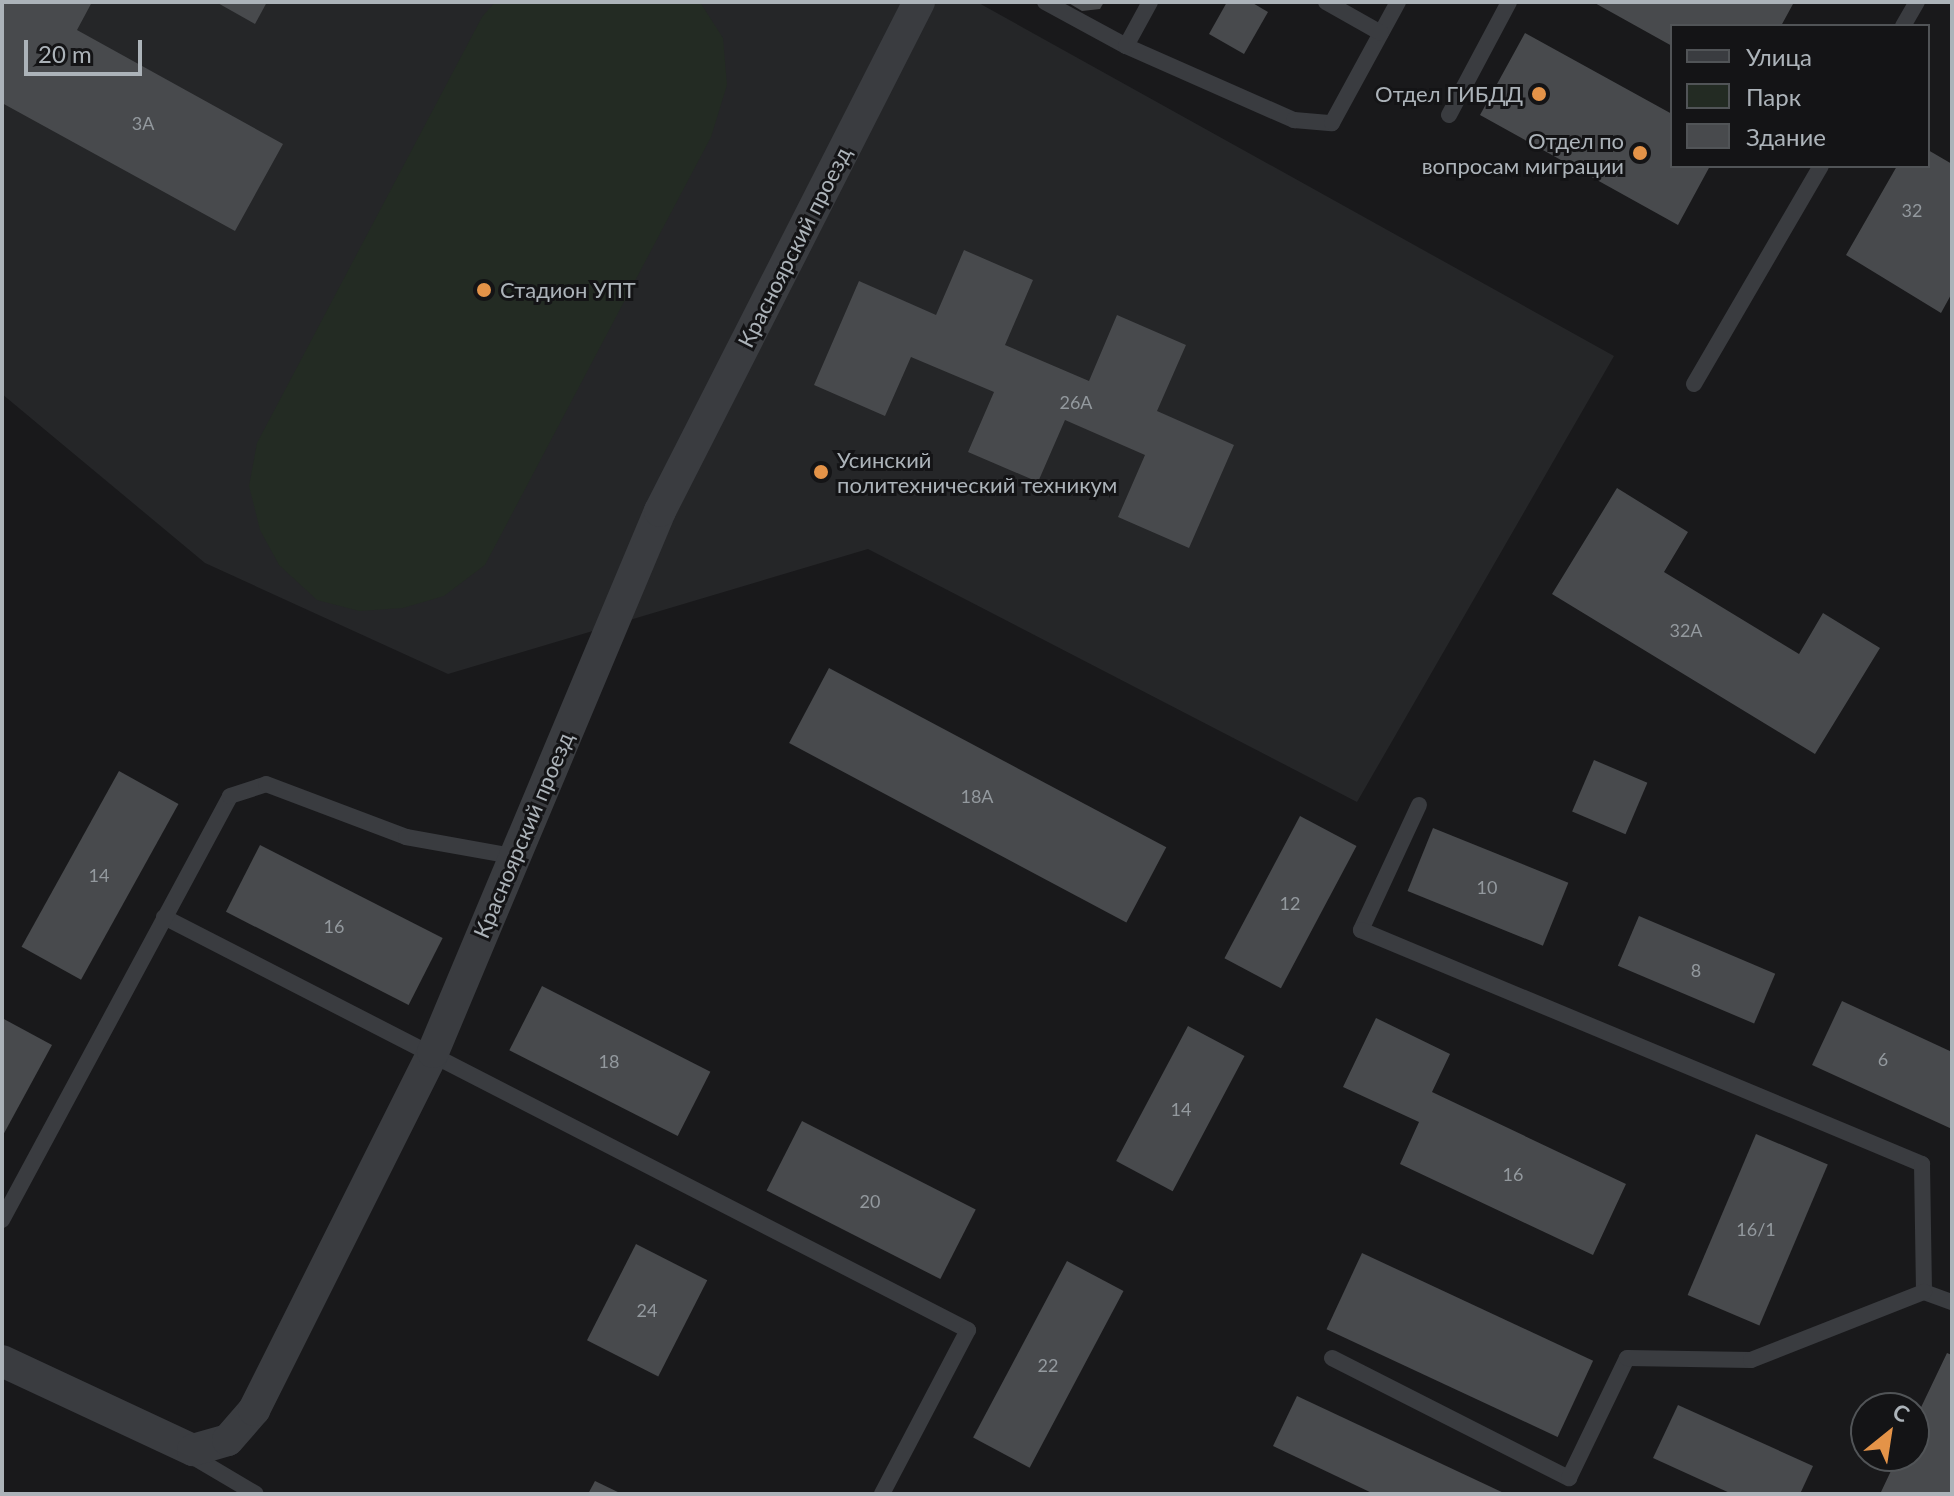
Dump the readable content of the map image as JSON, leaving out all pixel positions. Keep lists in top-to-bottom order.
{
  "streets": {
    "street": ["Красноярский проезд"]
  },
  "places": [
    "Отдел ГИБДД",
    "Отдел по вопросам миграции",
    "Стадион УПТ",
    "Усинский политехнический техникум"
  ],
  "house_numbers": [
    "3А",
    "32",
    "26А",
    "32А",
    "18А",
    "14",
    "10",
    "12",
    "16",
    "8",
    "6",
    "18",
    "14",
    "16",
    "20",
    "16/1",
    "24",
    "22"
  ],
  "legend": ["Улица", "Парк", "Здание"],
  "scale_bar": "20 m",
  "north": "top right"
}
